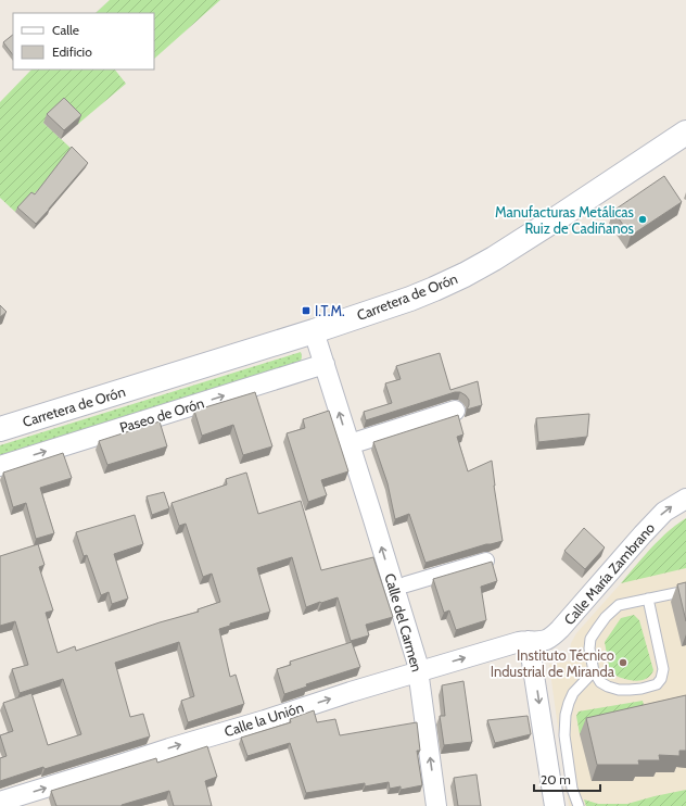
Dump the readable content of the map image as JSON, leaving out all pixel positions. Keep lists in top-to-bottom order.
{
  "streets": {
    "street": [
      "Carretera de Orón",
      "Paseo de Orón",
      "Calle María Zambrano",
      "Calle del Carmen",
      "Calle la Unión"
    ]
  },
  "crossings": [
    ["Carretera de Orón", "Calle del Carmen"],
    ["Paseo de Orón", "Calle del Carmen"],
    ["Calle María Zambrano", "Calle la Unión"],
    ["Calle del Carmen", "Calle la Unión"]
  ],
  "one_way": ["Paseo de Orón", "Calle María Zambrano", "Calle la Unión"],
  "places": {
    "other": ["Manufacturas Metálicas Ruiz de Cadiñanos", "Instituto Técnico Industrial de Miranda"],
    "transit": ["I.T.M."]
  },
  "legend": ["Calle", "Edificio"],
  "scale_bar": "20 m"
}
